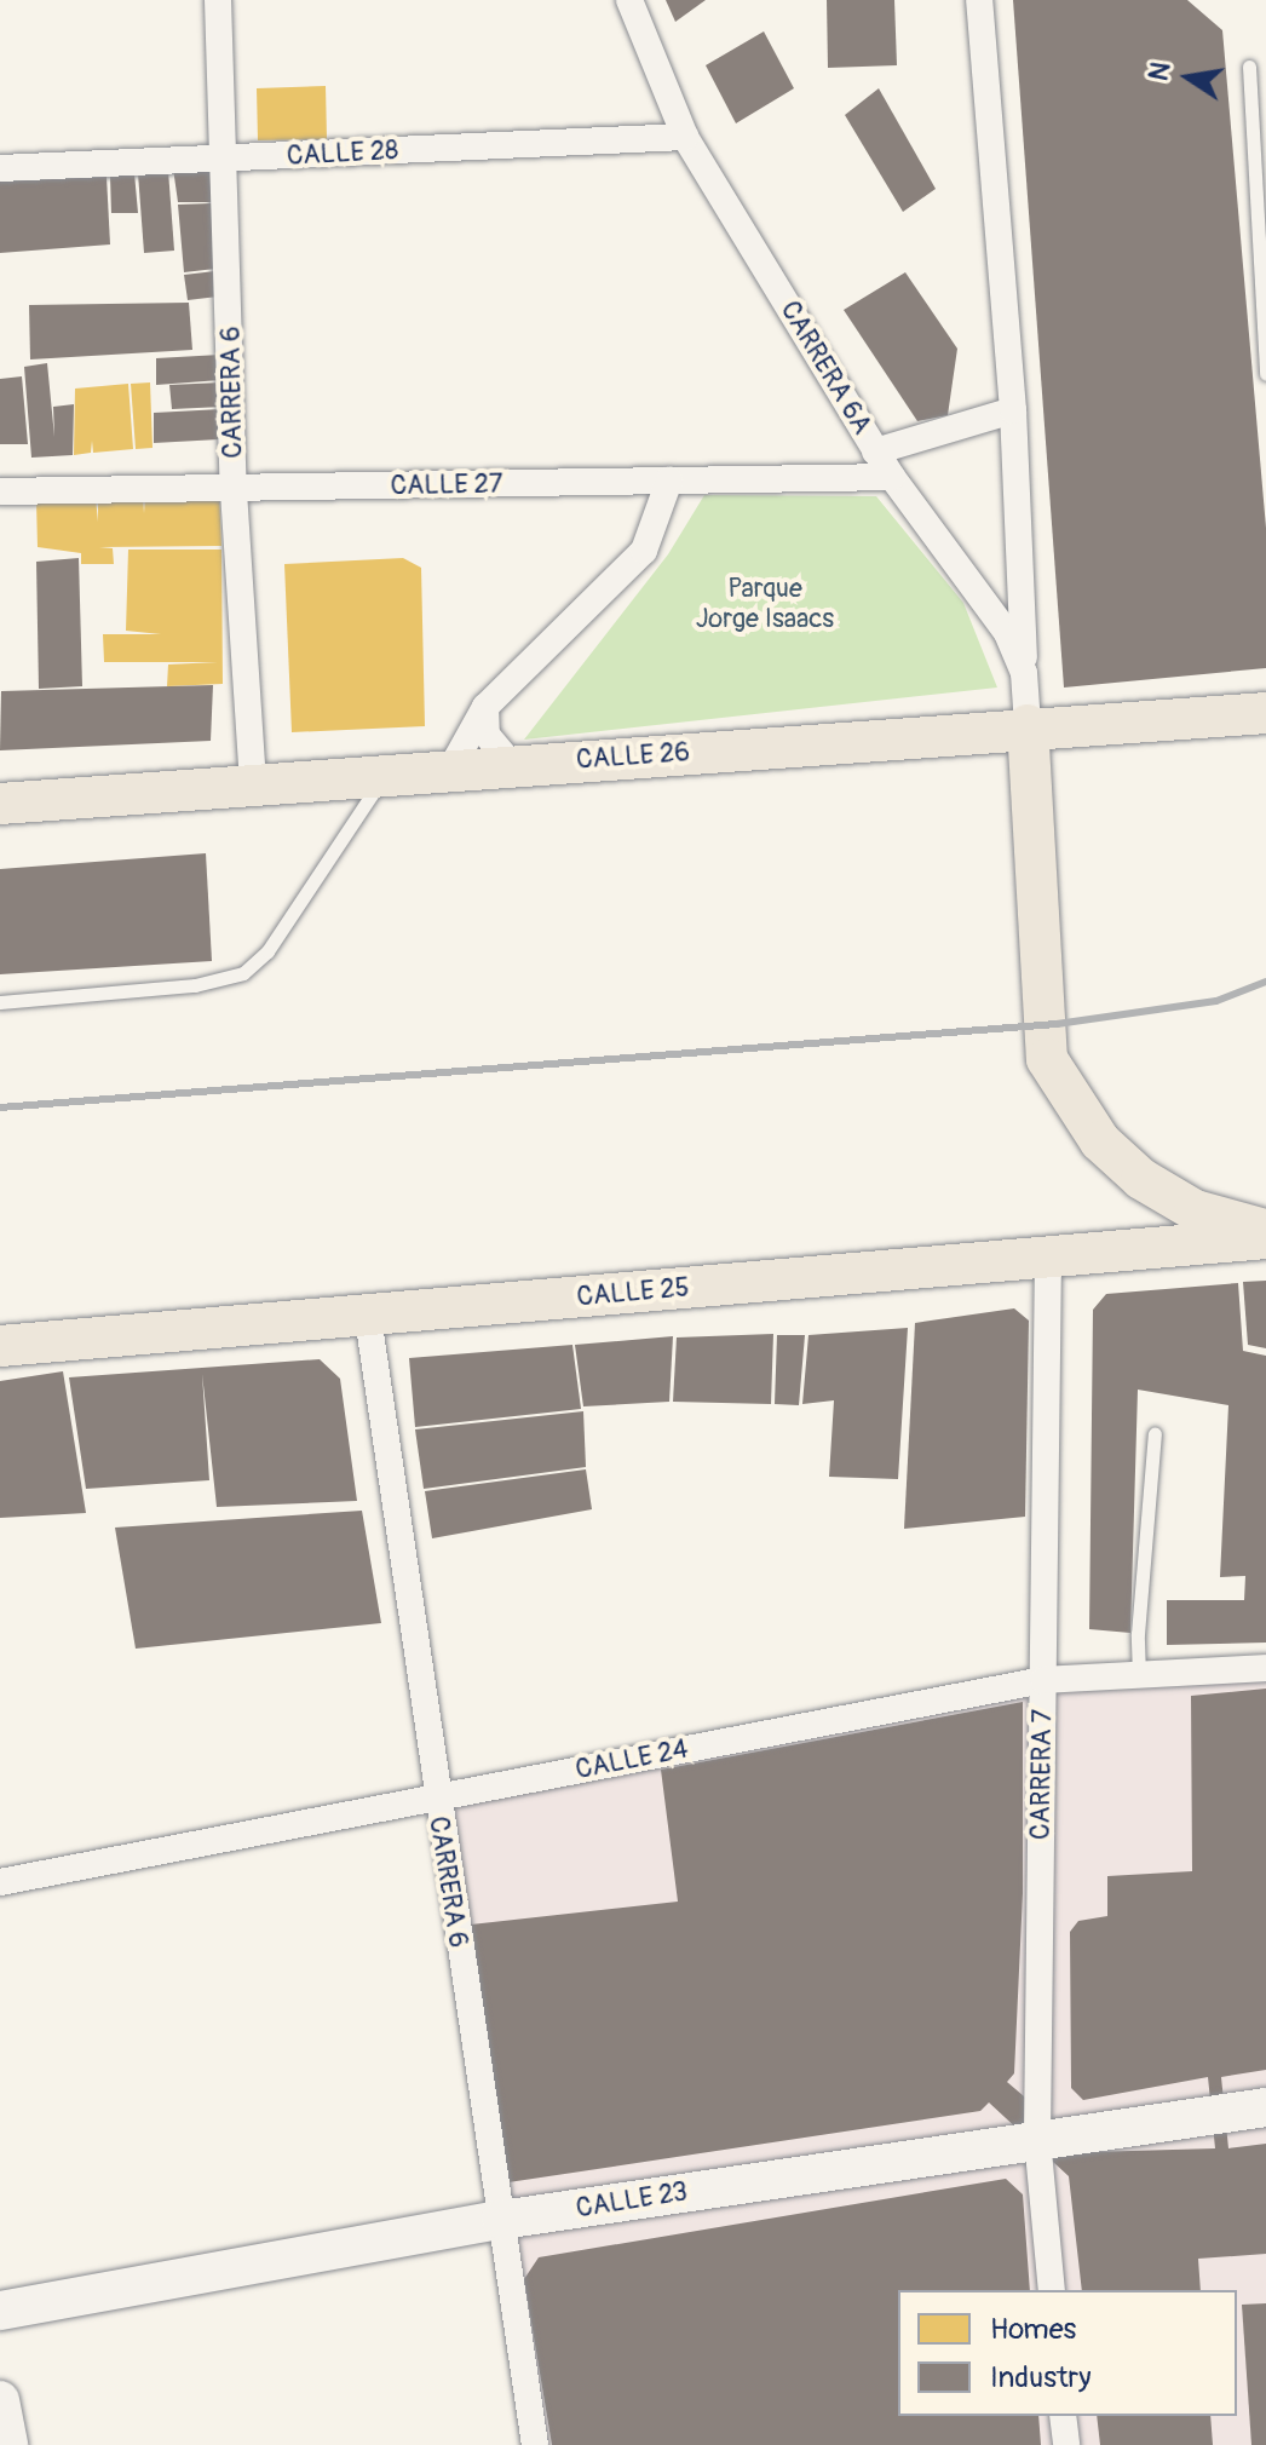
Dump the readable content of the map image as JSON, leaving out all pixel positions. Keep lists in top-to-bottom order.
{
  "streets": {
    "main road": ["CALLE 26", "CALLE 25", "CALLE 23"],
    "street": [
      "CALLE 28",
      "CARRERA 6A",
      "CARRERA 6",
      "CALLE 27",
      "CALLE 24",
      "CARRERA 7"
    ]
  },
  "crossings": [
    ["CALLE 28", "CARRERA 6A"],
    ["CALLE 28", "CARRERA 6"],
    ["CARRERA 6A", "CALLE 27"],
    ["CARRERA 6A", "CALLE 26"],
    ["CARRERA 6", "CALLE 27"],
    ["CARRERA 6", "CALLE 26"],
    ["CARRERA 6", "CALLE 25"],
    ["CARRERA 6", "CALLE 24"],
    ["CARRERA 6", "CALLE 23"],
    ["CALLE 25", "CARRERA 7"],
    ["CALLE 24", "CARRERA 7"],
    ["CARRERA 7", "CALLE 23"]
  ],
  "parks": ["Parque Jorge Isaacs"],
  "legend": ["Homes", "Industry"],
  "north": "left"
}
